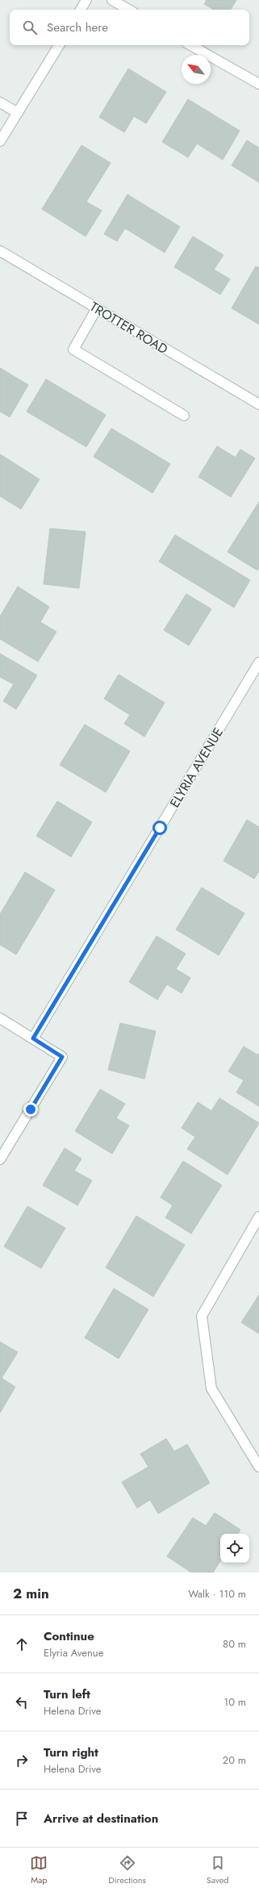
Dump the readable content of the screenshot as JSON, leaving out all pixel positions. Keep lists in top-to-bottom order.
{
  "streets": {
    "street": ["TROTTER ROAD", "ELYRIA AVENUE"]
  },
  "north": "top left",
  "page": {
    "search": "Search here",
    "heading": ["2 min", "Walk · 110 m"],
    "list": [
      ["Continue", "Elyria Avenue", "80 m"],
      ["Turn left", "Helena Drive", "10 m"],
      ["Turn right", "Helena Drive", "20 m"],
      "Arrive at destination"
    ],
    "nav": ["Map", "Directions", "Saved"]
  }
}
